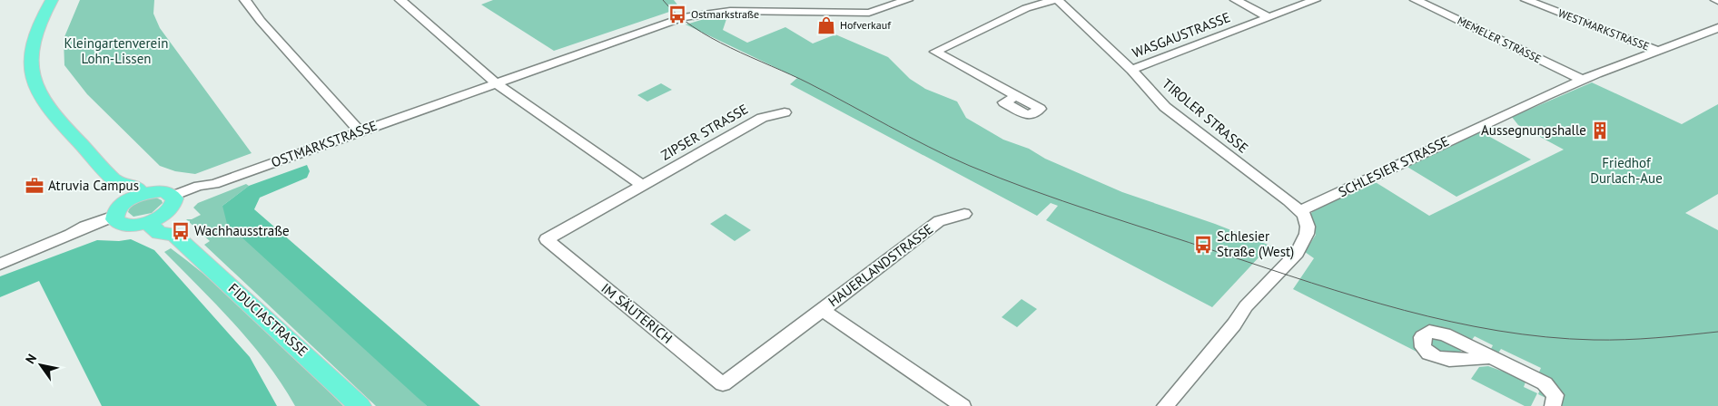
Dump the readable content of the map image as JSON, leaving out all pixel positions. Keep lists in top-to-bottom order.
{
  "streets": {
    "main road": ["FIDUCIASTRASSE"],
    "street": [
      "WESTMARKSTRASSE",
      "WASGAUSTRASSE",
      "MEMELER STRASSE",
      "TIROLER STRASSE",
      "ZIPSER STRASSE",
      "OSTMARKSTRASSE",
      "SCHLESIER STRASSE",
      "HAUERLANDSTRASSE",
      "IM SÄUTERICH"
    ]
  },
  "crossings": [
    ["WESTMARKSTRASSE", "SCHLESIER STRASSE"],
    ["WASGAUSTRASSE", "TIROLER STRASSE"],
    ["MEMELER STRASSE", "SCHLESIER STRASSE"],
    ["TIROLER STRASSE", "SCHLESIER STRASSE"],
    ["ZIPSER STRASSE", "IM SÄUTERICH"],
    ["OSTMARKSTRASSE", "FIDUCIASTRASSE"],
    ["HAUERLANDSTRASSE", "IM SÄUTERICH"]
  ],
  "parks": ["Kleingartenverein Lohn-Lissen", "Friedhof Durlach-Aue"],
  "places": {
    "bus stop": ["Ostmarkstraße", "Wachhausstraße", "Schlesier Straße (West)"],
    "shop": ["Hofverkauf"],
    "building": ["Aussegnungshalle"],
    "office": ["Atruvia Campus"]
  },
  "north": "top left"
}
